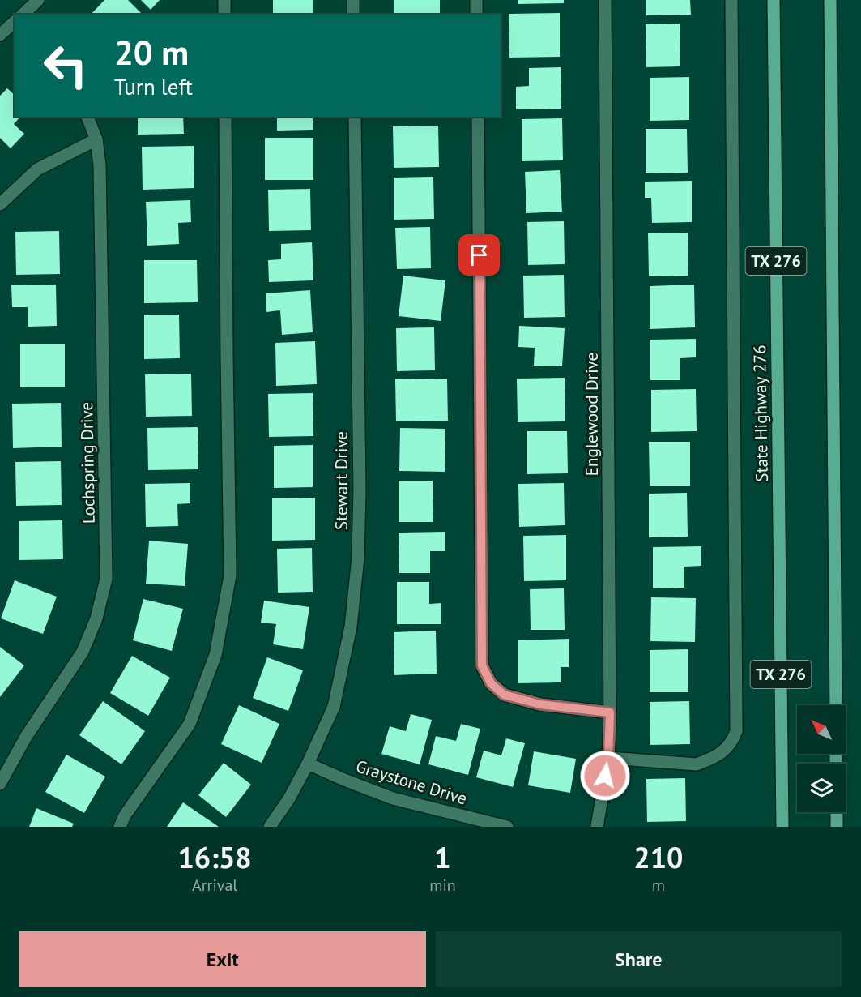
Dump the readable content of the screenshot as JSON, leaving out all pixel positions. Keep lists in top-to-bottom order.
{
  "streets": {
    "main road": ["TX 276", "State Highway 276"],
    "street": [
      "Englewood Drive",
      "Lochspring Drive",
      "Stewart Drive",
      "Graystone Drive"
    ]
  },
  "crossings": [
    ["Stewart Drive", "Graystone Drive"]
  ],
  "north": "top left",
  "page": {
    "turn": ["20 m", "Turn left"],
    "eta": [
      "16:58",
      "Arrival",
      "1",
      "min",
      "210",
      "m"
    ],
    "buttons": ["Exit", "Share"]
  }
}
